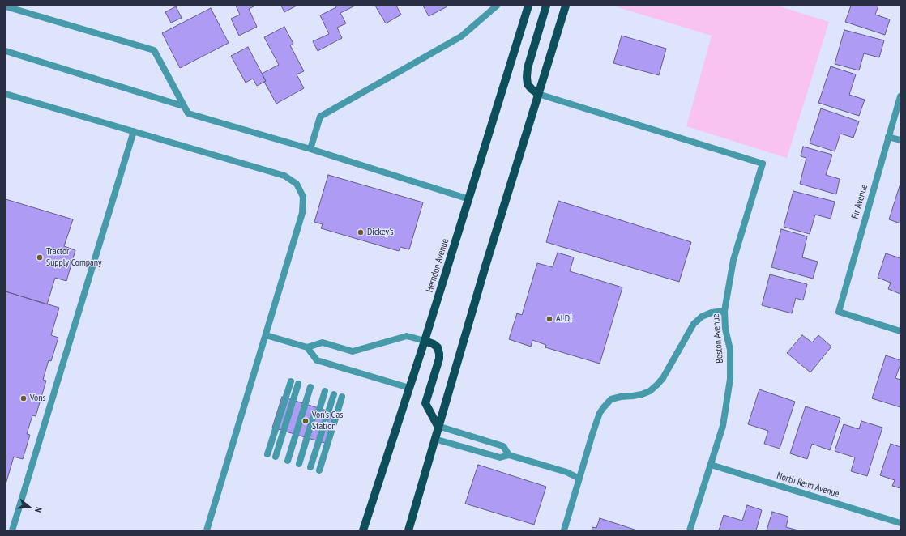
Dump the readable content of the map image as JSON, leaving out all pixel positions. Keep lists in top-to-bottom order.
{
  "streets": {
    "main road": ["Herndon Avenue"],
    "street": ["Fir Avenue", "Boston Avenue", "North Renn Avenue"]
  },
  "crossings": [
    ["Boston Avenue", "North Renn Avenue"]
  ],
  "places": [
    "Dickey's",
    "Tractor Supply Company",
    "ALDI",
    "Vons",
    "Von's Gas Station"
  ],
  "north": "right"
}
